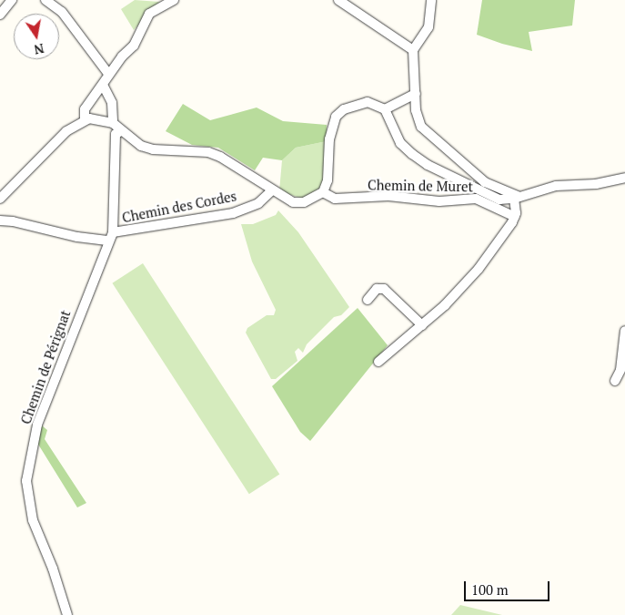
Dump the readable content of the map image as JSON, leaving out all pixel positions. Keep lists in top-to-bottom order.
{
  "streets": {
    "street": ["Chemin de Muret", "Chemin des Cordes", "Chemin de Pérignat"]
  },
  "crossings": [
    ["Chemin des Cordes", "Chemin de Pérignat"]
  ],
  "scale_bar": "100 m",
  "north": "bottom"
}
